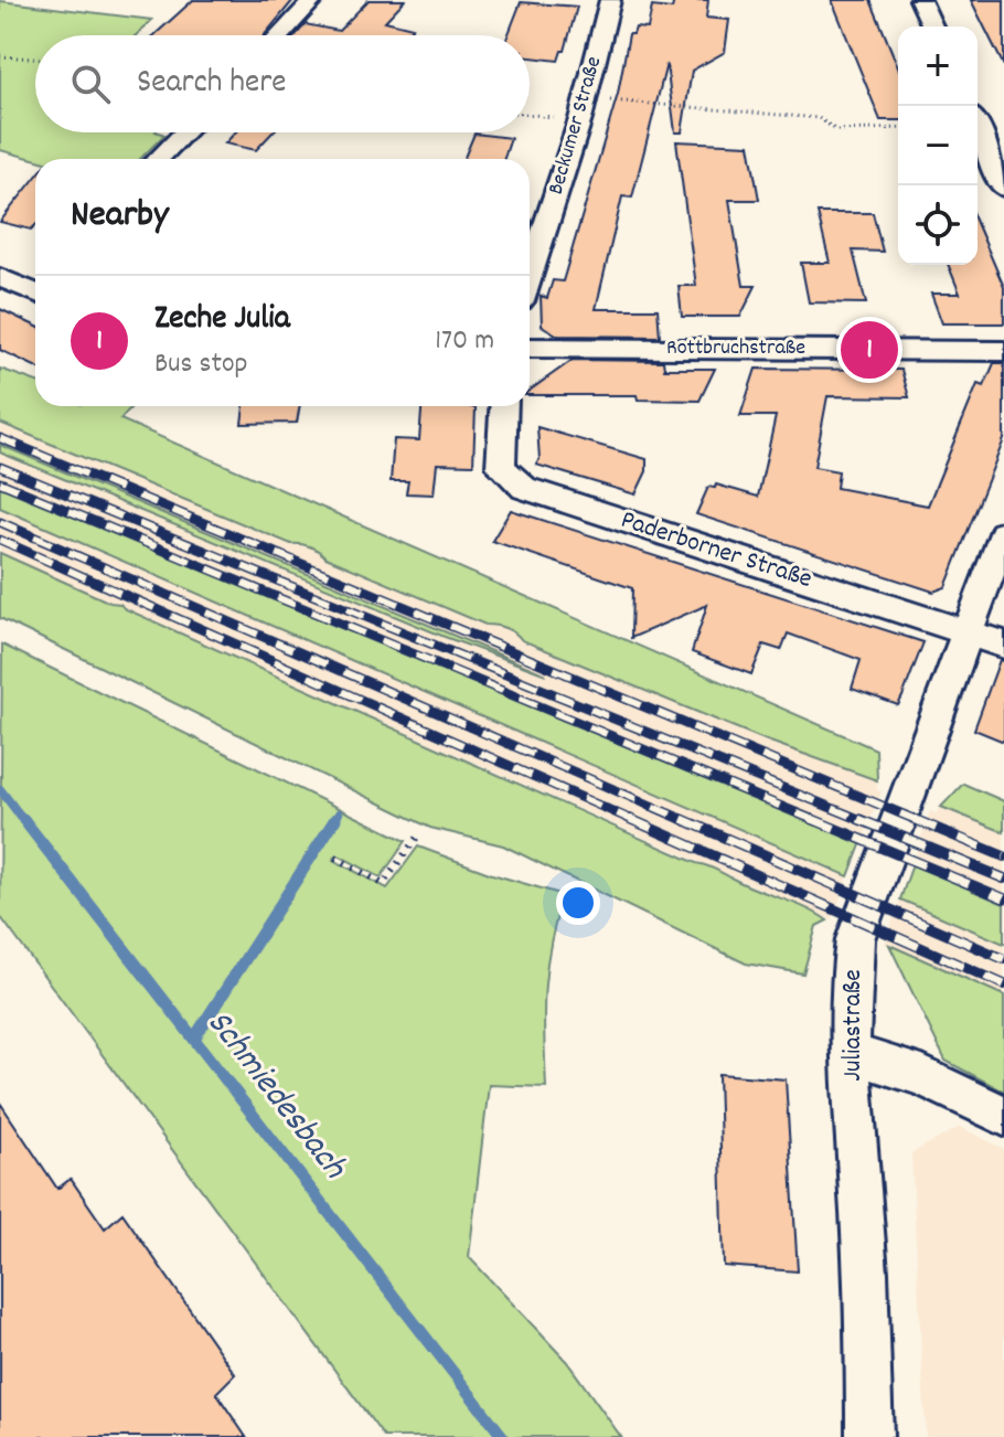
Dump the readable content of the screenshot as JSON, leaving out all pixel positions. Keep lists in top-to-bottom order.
{
  "streets": {
    "street": [
      "Beckumer Straße",
      "Rottbruchstraße",
      "Paderborner Straße",
      "Juliastraße"
    ]
  },
  "crossings": [
    ["Paderborner Straße", "Juliastraße"]
  ],
  "water": ["Schmiedesbach"],
  "page": {
    "map_buttons": ["+", "−"],
    "search": "Search here",
    "heading": "Nearby",
    "list": [
      {
        "mark": "1",
        "name": "Zeche Julia",
        "note": "Bus stop",
        "value": "170 m"
      }
    ],
    "pins": "1"
  }
}
